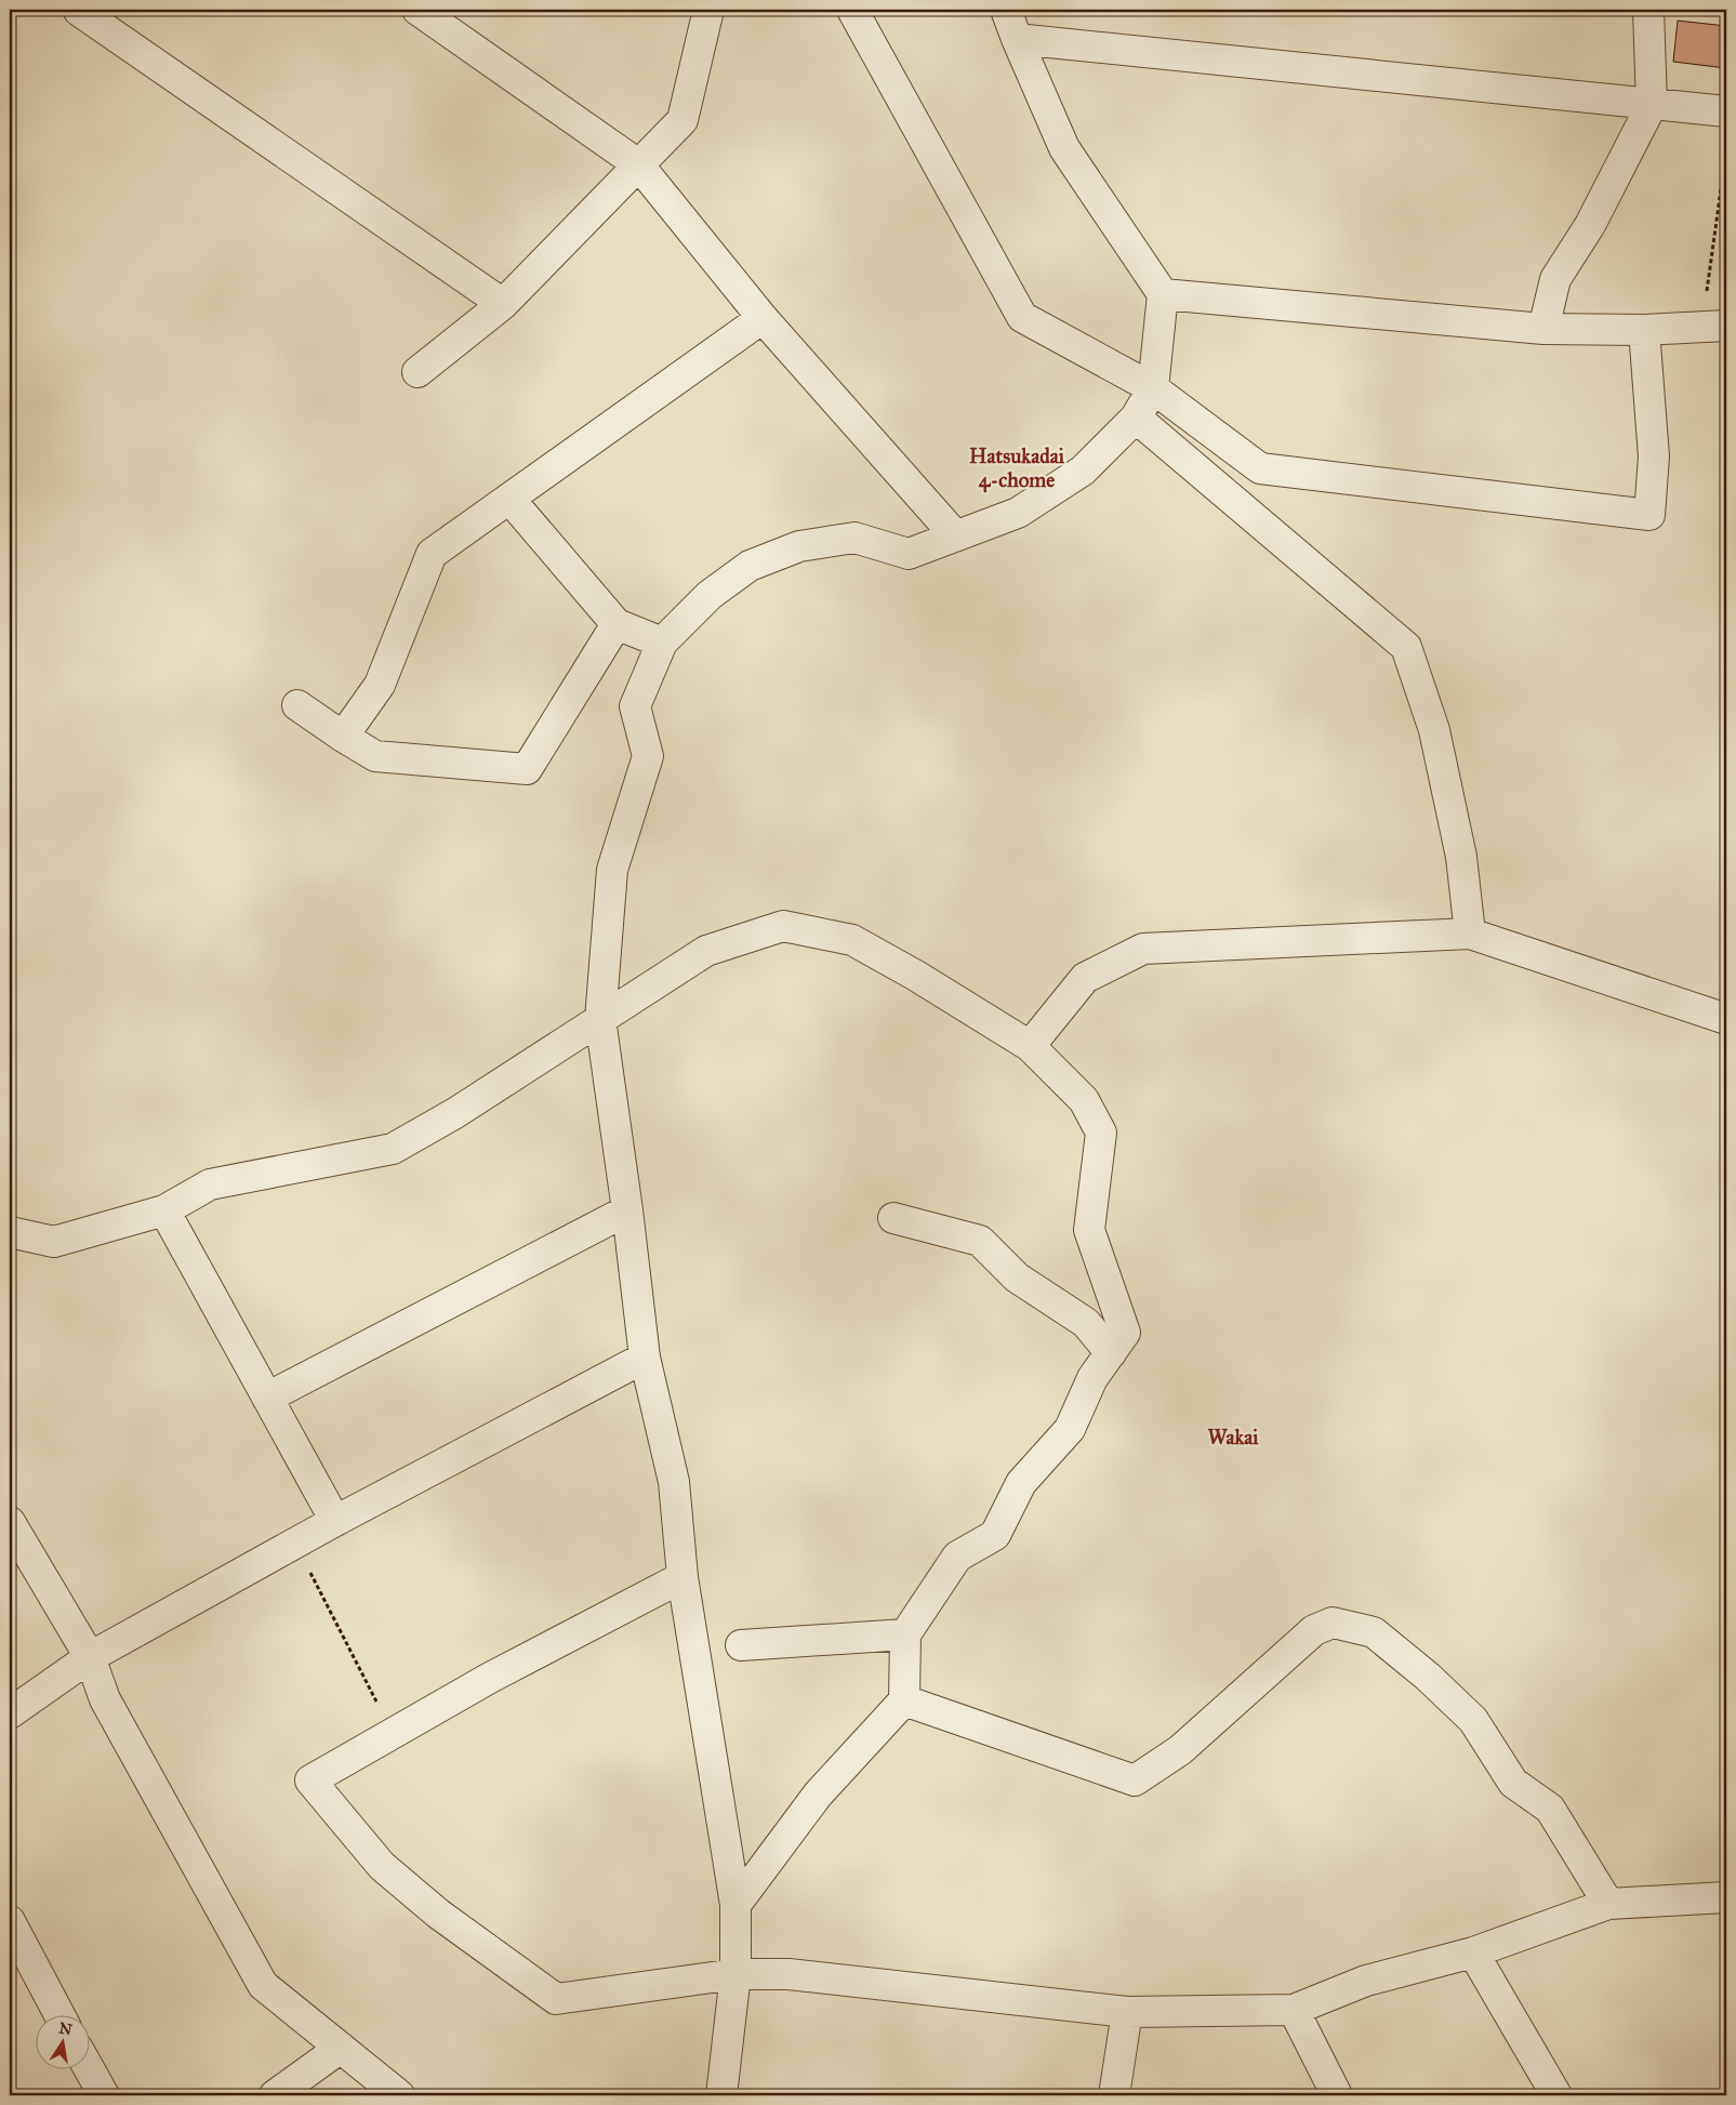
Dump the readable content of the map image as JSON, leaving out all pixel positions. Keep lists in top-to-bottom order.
{
  "districts": ["Hatsukadai 4-chome", "Wakai"],
  "north": "top"
}
